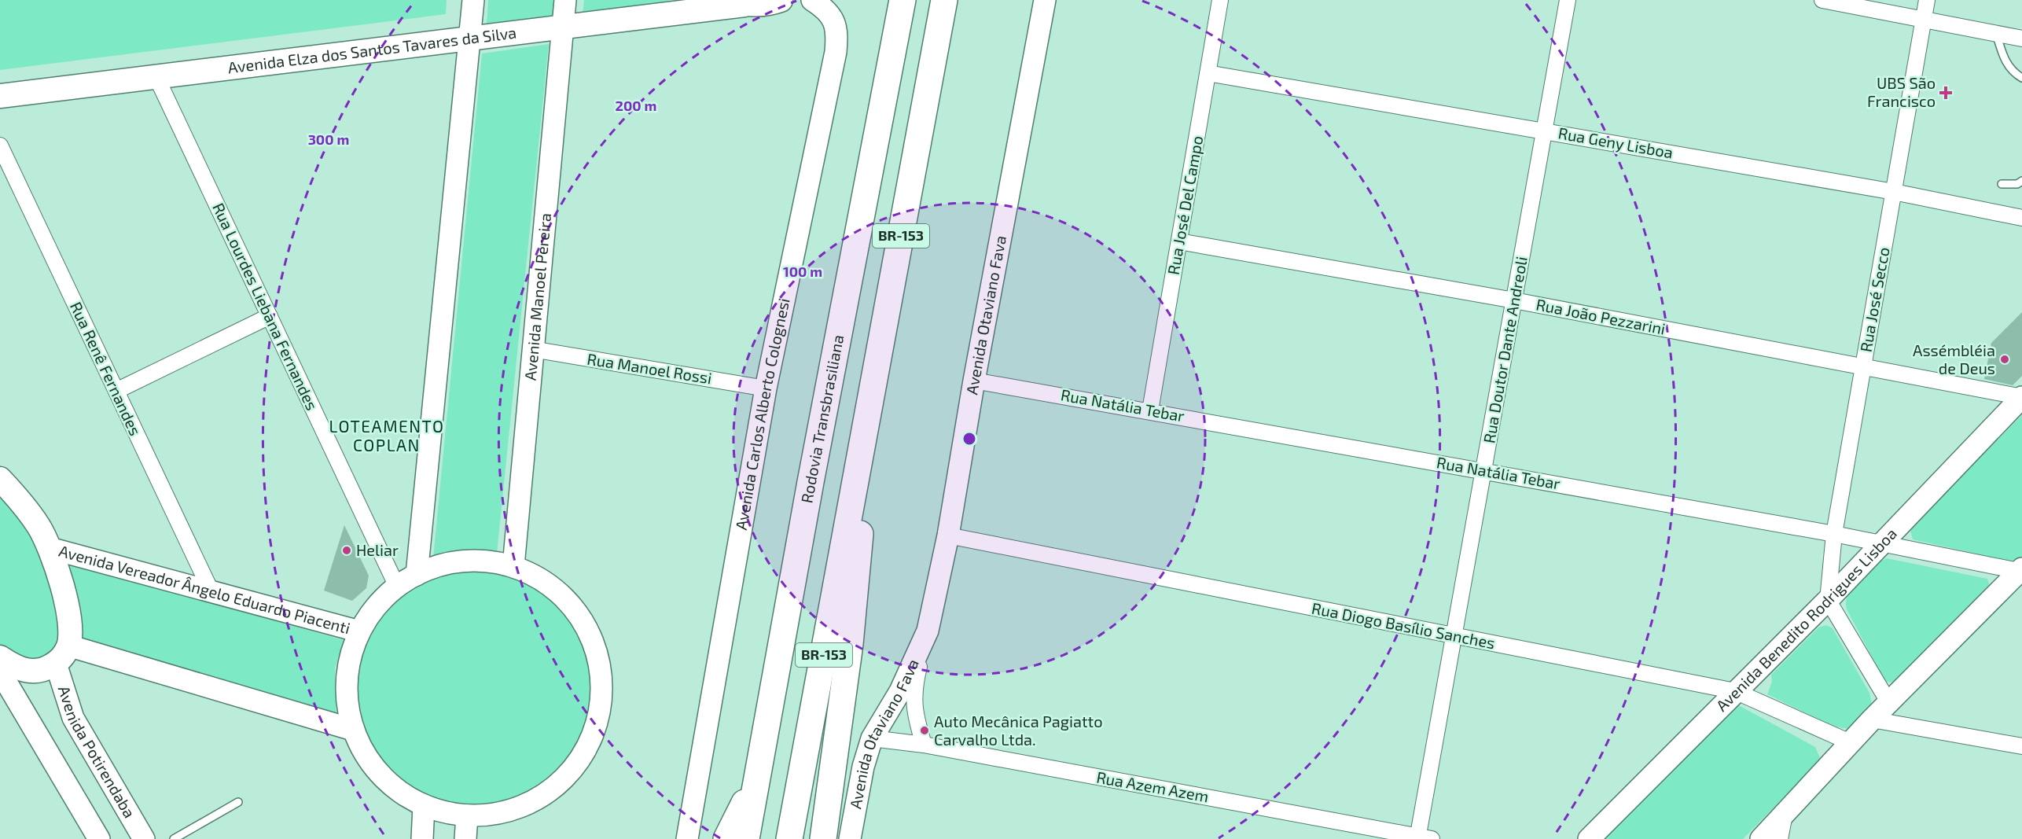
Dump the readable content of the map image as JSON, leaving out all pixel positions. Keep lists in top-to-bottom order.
{
  "streets": {
    "highway": ["BR-153", "Rodovia Transbrasiliana"],
    "main road": ["Avenida Elza dos Santos Tavares da Silva"],
    "street": [
      "Rua Geny Lisboa",
      "Rua José Del Campo",
      "Avenida Manoel Pereira",
      "Rua José Secco",
      "Rua Lourdes Liebana Fernandes",
      "Avenida Otaviano Fava",
      "Rua João Pezzarini",
      "Rua Doutor Dante Andreoli",
      "Rua Renê Fernandes",
      "Rua Manoel Rossi",
      "Rua Natália Tebar",
      "Avenida Carlos Alberto Colognesi",
      "Avenida Vereador Ângelo Eduardo Piacenti",
      "Avenida Benedito Rodrigues Lisboa",
      "Rua Diogo Basílio Sanches",
      "Avenida Potirendaba",
      "Rua Azem Azem"
    ]
  },
  "crossings": [
    ["Avenida Elza dos Santos Tavares da Silva", "Avenida Manoel Pereira"],
    ["Avenida Elza dos Santos Tavares da Silva", "Rua Lourdes Liebana Fernandes"],
    ["Rua Geny Lisboa", "Rua José Del Campo"],
    ["Rua Geny Lisboa", "Rua José Secco"],
    ["Rua Geny Lisboa", "Rua Doutor Dante Andreoli"],
    ["Rua José Del Campo", "Rua João Pezzarini"],
    ["Rua José Del Campo", "Rua Natália Tebar"],
    ["Avenida Manoel Pereira", "Rua Manoel Rossi"],
    ["Rua José Secco", "Rua João Pezzarini"],
    ["Rua José Secco", "Rua Natália Tebar"],
    ["Rua José Secco", "Avenida Benedito Rodrigues Lisboa"],
    ["Avenida Otaviano Fava", "Rua Natália Tebar"],
    ["Avenida Otaviano Fava", "Rua Diogo Basílio Sanches"],
    ["Avenida Otaviano Fava", "Rua Azem Azem"],
    ["Rua João Pezzarini", "Rua Doutor Dante Andreoli"],
    ["Rua João Pezzarini", "Avenida Benedito Rodrigues Lisboa"],
    ["Rua Doutor Dante Andreoli", "Rua Natália Tebar"],
    ["Rua Doutor Dante Andreoli", "Rua Diogo Basílio Sanches"],
    ["Rua Doutor Dante Andreoli", "Rua Azem Azem"],
    ["Rua Renê Fernandes", "Avenida Vereador Ângelo Eduardo Piacenti"],
    ["Rua Manoel Rossi", "Avenida Carlos Alberto Colognesi"],
    ["Rua Natália Tebar", "Avenida Benedito Rodrigues Lisboa"],
    ["Avenida Benedito Rodrigues Lisboa", "Rua Diogo Basílio Sanches"]
  ],
  "districts": ["LOTEAMENTO COPLAN"],
  "places": {
    "health": ["UBS São Francisco"],
    "other": ["Assémbléia de Deus", "Heliar", "Auto Mecânica Pagiatto Carvalho Ltda."]
  },
  "rings": ["200 m", "300 m", "100 m"]
}
